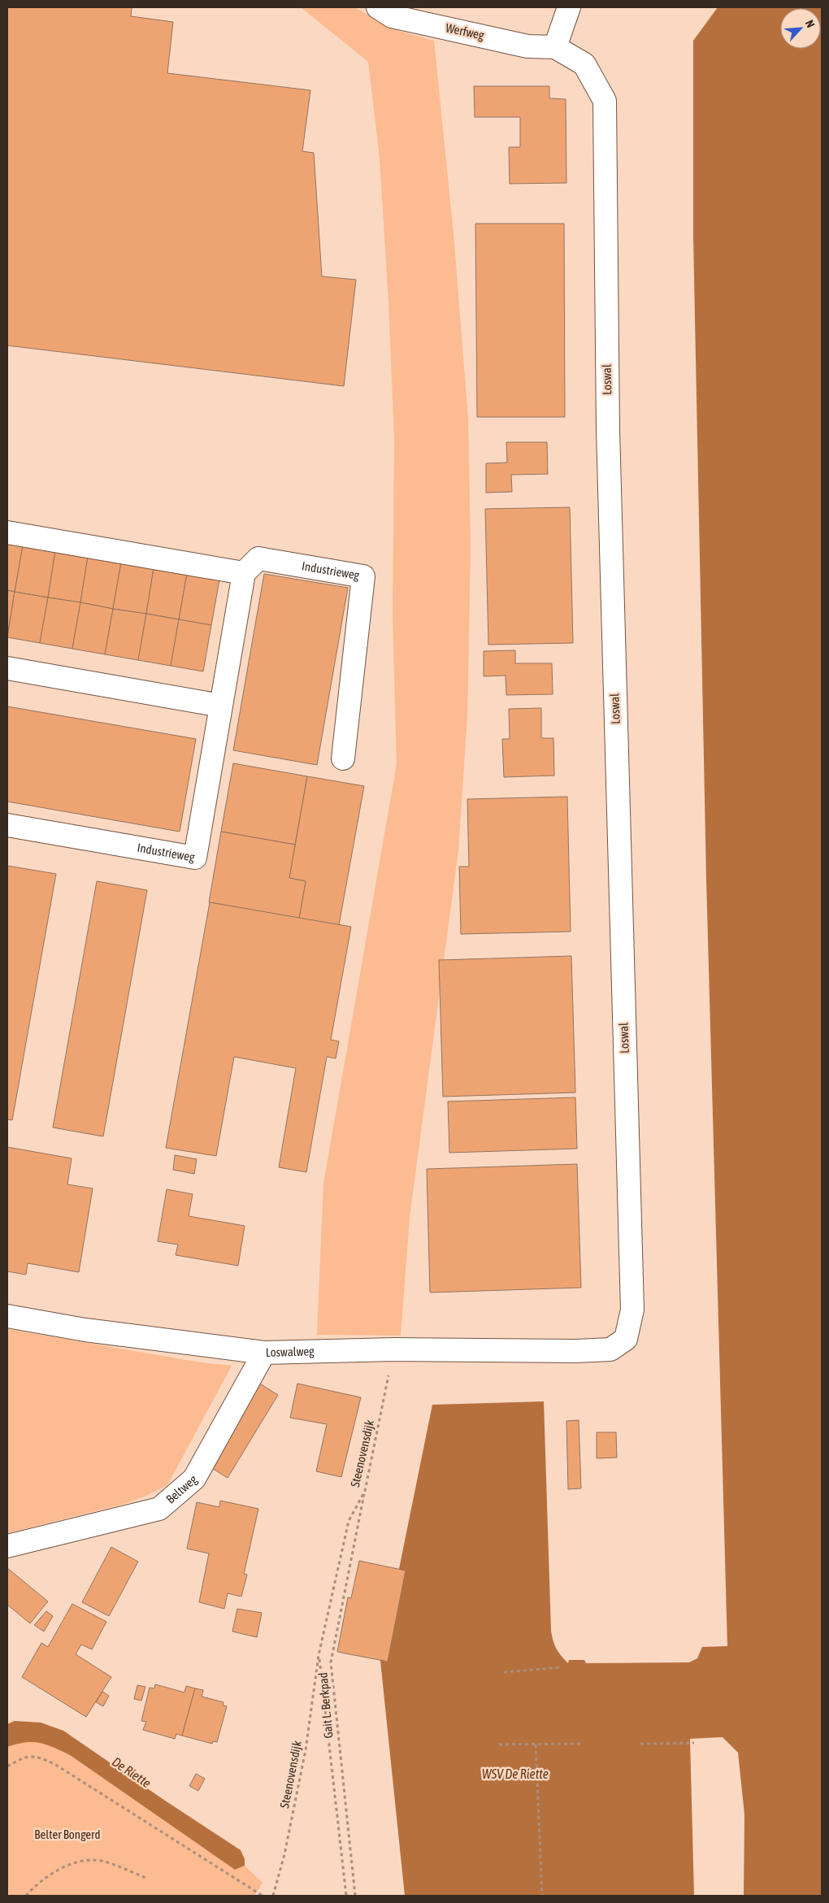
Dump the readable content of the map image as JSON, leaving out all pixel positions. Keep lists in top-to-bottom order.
{
  "streets": {
    "street": [
      "Werfweg",
      "Loswal",
      "Industrieweg",
      "Loswalweg",
      "Beltweg"
    ],
    "path": ["Steenovensdijk", "Gait L. Berkpad"]
  },
  "crossings": [
    ["Werfweg", "Loswal"],
    ["Loswal", "Loswalweg"],
    ["Loswalweg", "Steenovensdijk"],
    ["Loswalweg", "Beltweg"],
    ["Steenovensdijk", "Gait L. Berkpad"]
  ],
  "water": ["De Riette", "WSV De Riette"],
  "parks": ["Belter Bongerd"],
  "north": "top right"
}
